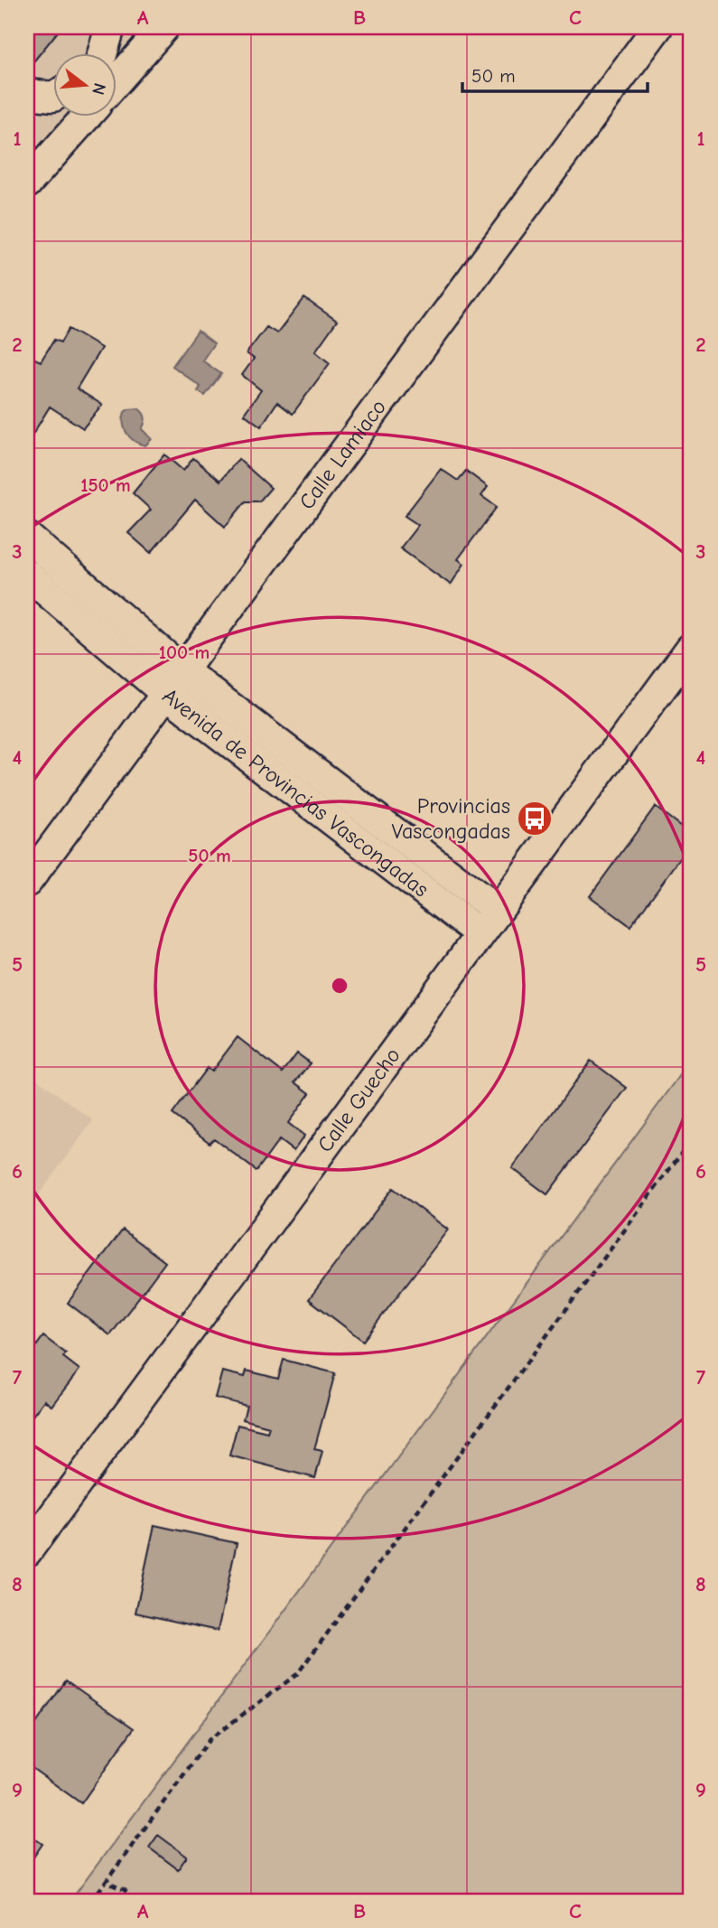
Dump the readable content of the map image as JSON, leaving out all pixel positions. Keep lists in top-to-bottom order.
{
  "streets": {
    "street": ["Calle Lamiaco", "Avenida de Provincias Vascongadas", "Calle Guecho"]
  },
  "crossings": [
    ["Calle Lamiaco", "Avenida de Provincias Vascongadas"],
    ["Avenida de Provincias Vascongadas", "Calle Guecho"]
  ],
  "places": {
    "bus stop": ["Provincias Vascongadas"]
  },
  "scale_bar": "50 m",
  "north": "right",
  "grid": {
    "columns": ["A", "B", "C"],
    "rows": [
      "1",
      "2",
      "3",
      "4",
      "5",
      "6",
      "7",
      "8",
      "9"
    ]
  },
  "rings": ["150 m", "100 m", "50 m"]
}
